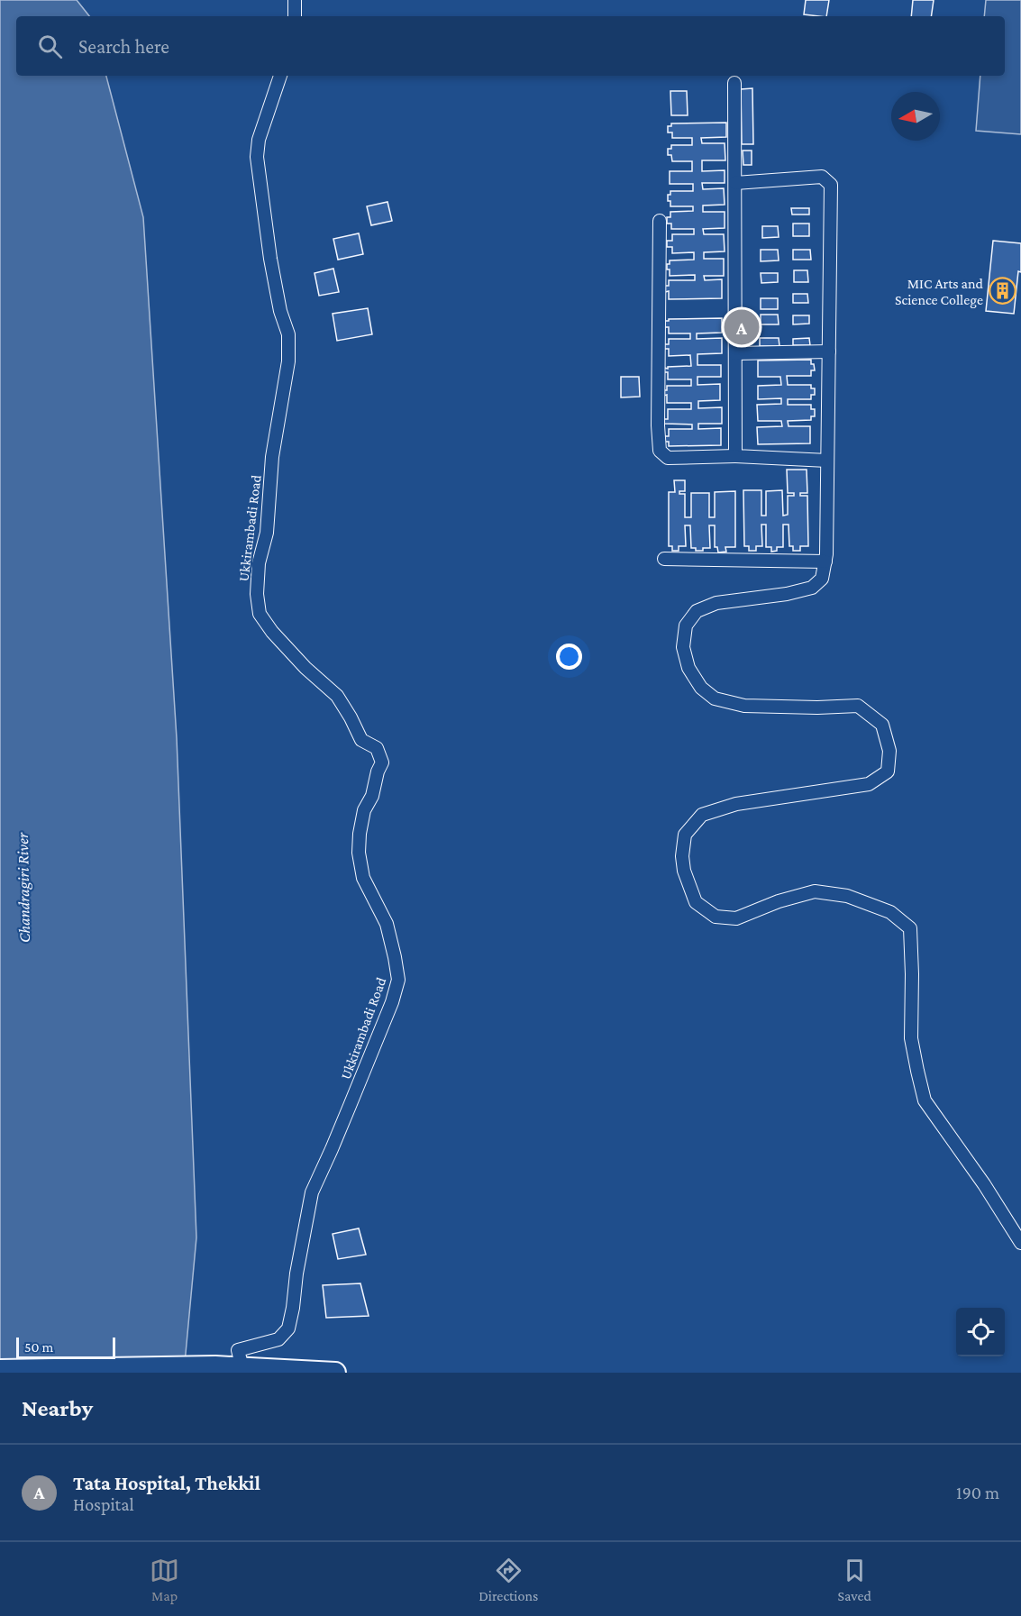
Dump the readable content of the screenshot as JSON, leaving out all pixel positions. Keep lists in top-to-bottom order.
{
  "streets": {
    "street": ["Ukkirambadi Road"]
  },
  "water": ["Chandragiri River"],
  "places": {
    "building": ["MIC Arts and Science College"]
  },
  "scale_bar": "50 m",
  "north": "left",
  "page": {
    "search": "Search here",
    "pins": "A",
    "scale": "50 m",
    "heading": "Nearby",
    "list": [
      {
        "mark": "A",
        "name": "Tata Hospital, Thekkil",
        "note": "Hospital",
        "value": "190 m"
      }
    ],
    "nav": ["Map", "Directions", "Saved"]
  }
}
